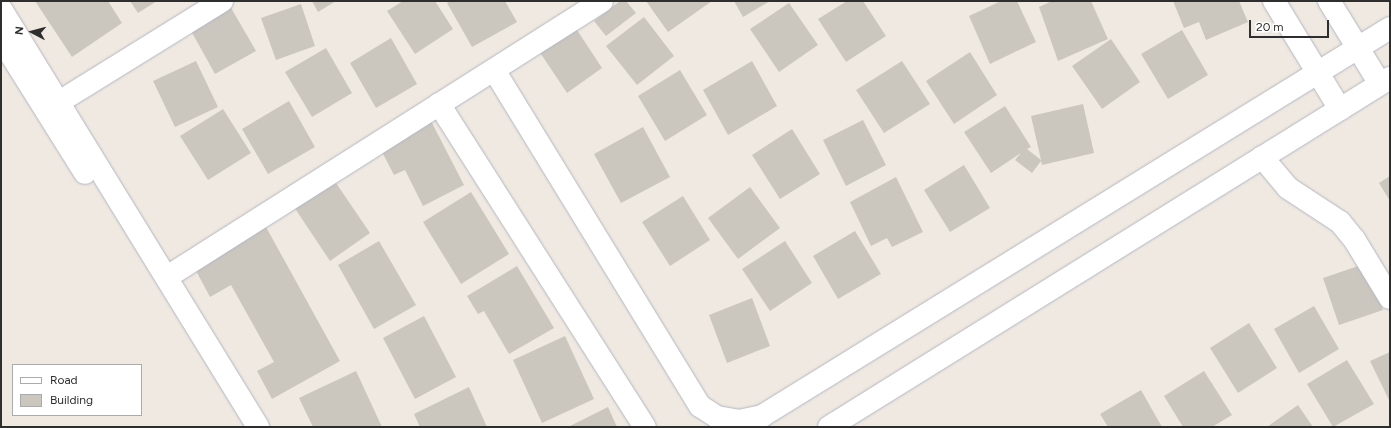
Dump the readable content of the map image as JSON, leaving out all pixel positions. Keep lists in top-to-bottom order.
{
  "legend": ["Road", "Building"],
  "scale_bar": "20 m",
  "north": "left"
}
